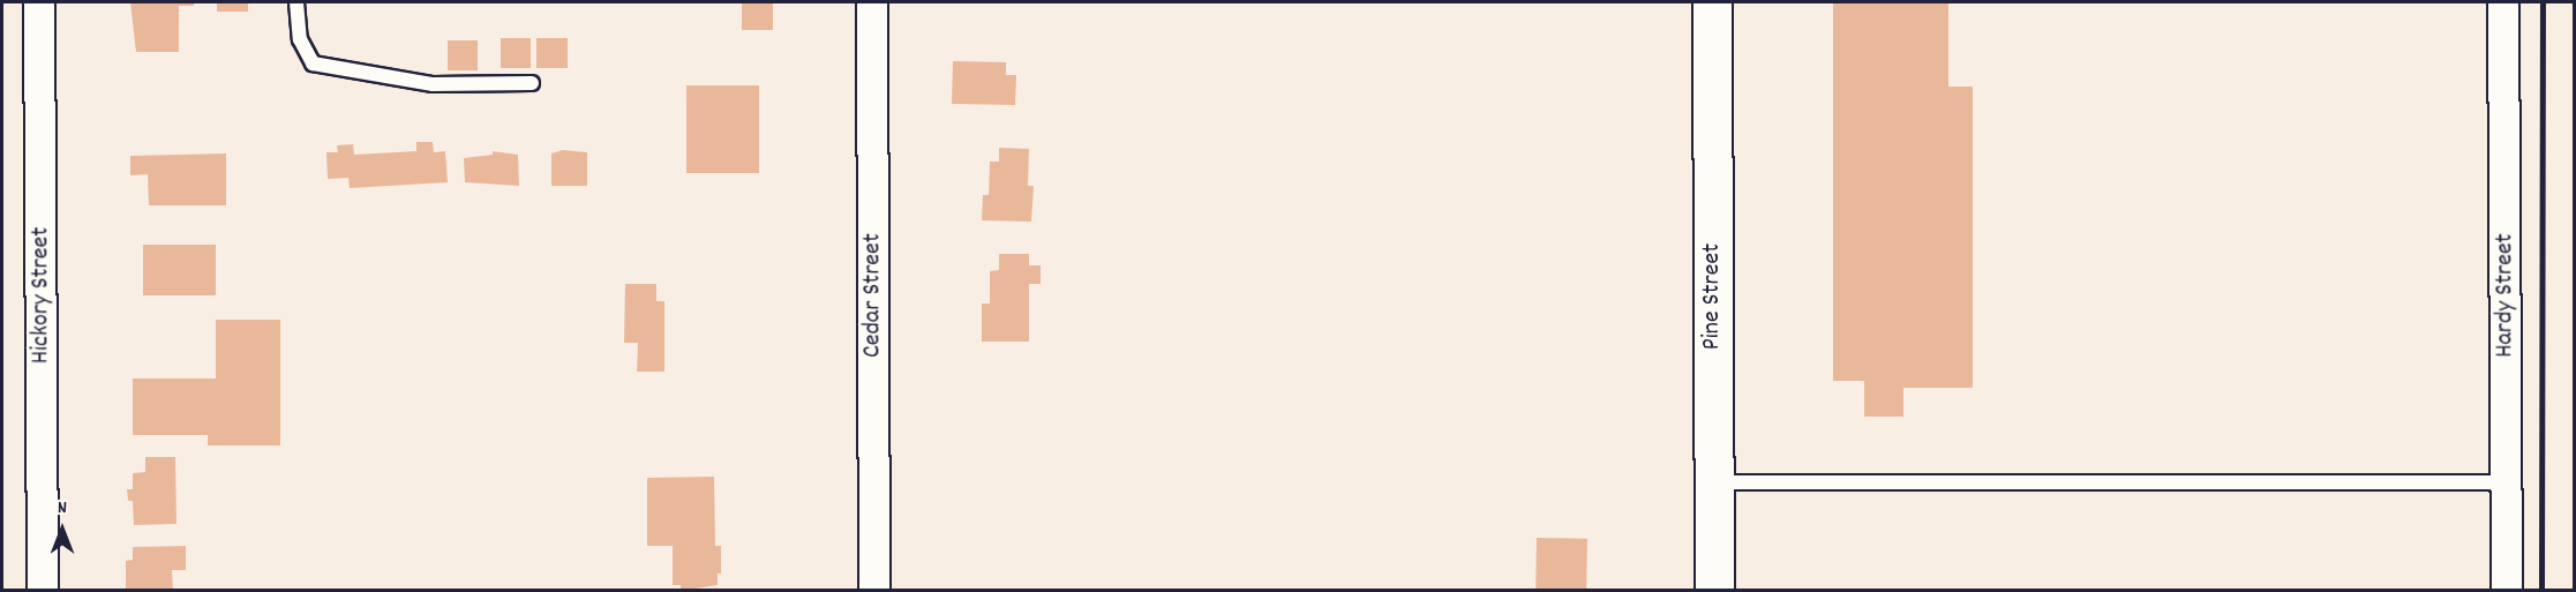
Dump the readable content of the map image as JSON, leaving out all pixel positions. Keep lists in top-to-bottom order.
{
  "streets": {
    "main road": ["Pine Street"],
    "street": ["Hickory Street", "Cedar Street", "Hardy Street"]
  },
  "north": "top"
}
